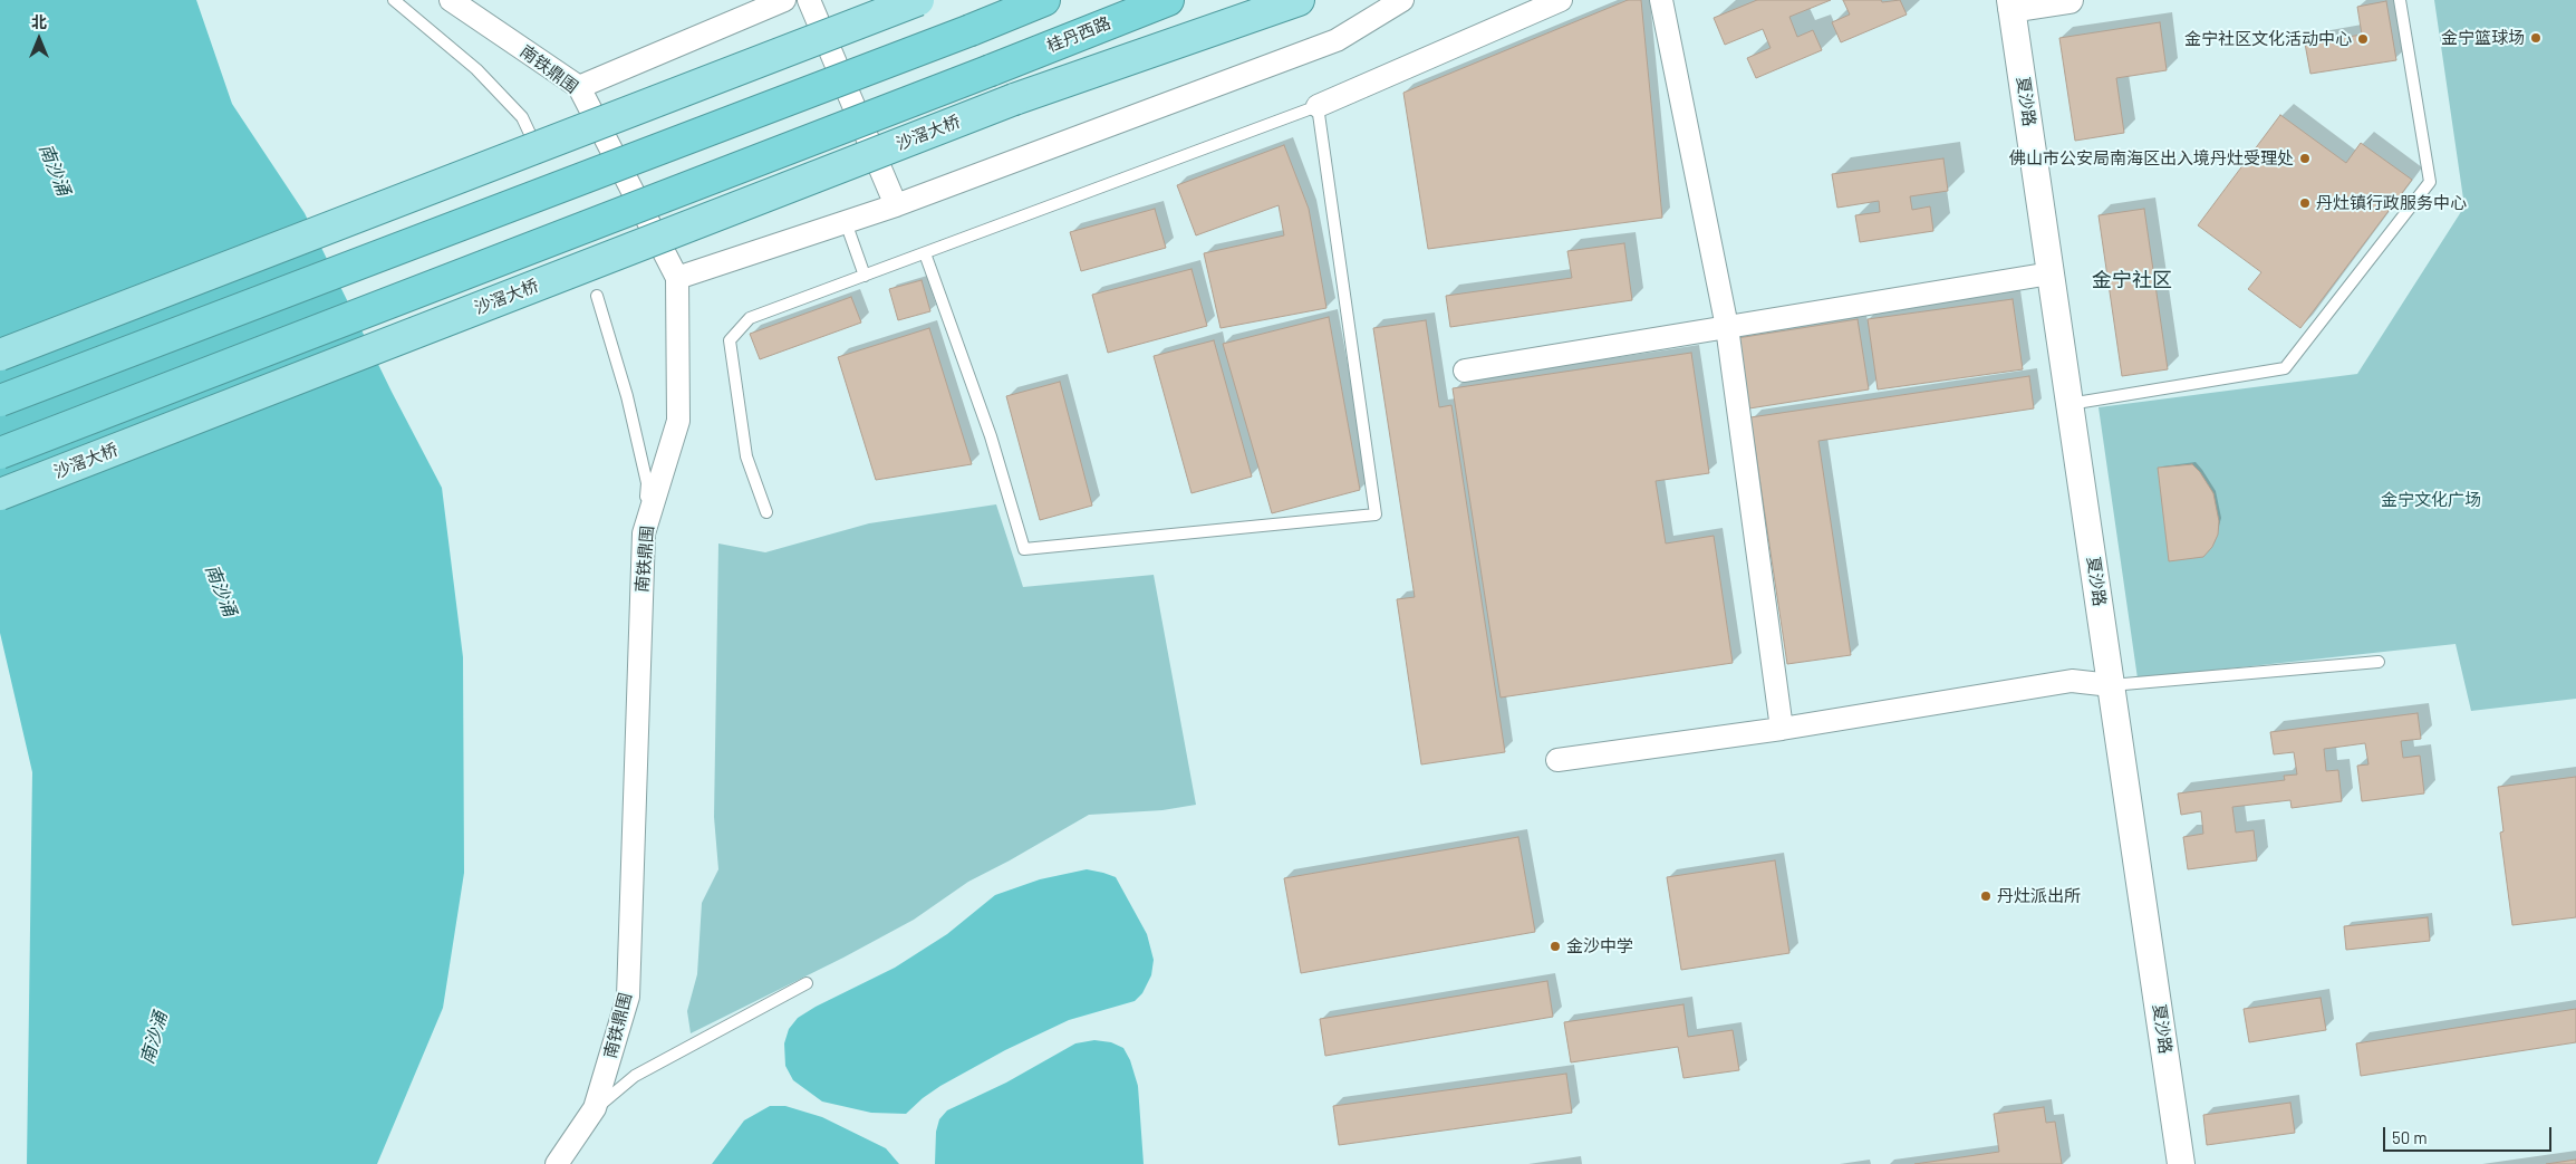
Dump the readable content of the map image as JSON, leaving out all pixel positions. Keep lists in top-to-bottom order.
{
  "streets": {
    "highway": ["桂丹西路"],
    "main road": ["沙滘大桥"],
    "street": ["南铁鼎围", "夏沙路"]
  },
  "districts": ["金宁社区"],
  "water": ["南沙涌"],
  "parks": ["金宁文化广场"],
  "places": [
    "金宁篮球场",
    "金宁社区文化活动中心",
    "佛山市公安局南海区出入境丹灶受理处",
    "丹灶镇行政服务中心",
    "丹灶派出所",
    "金沙中学"
  ],
  "scale_bar": "50 m",
  "north": "top"
}
